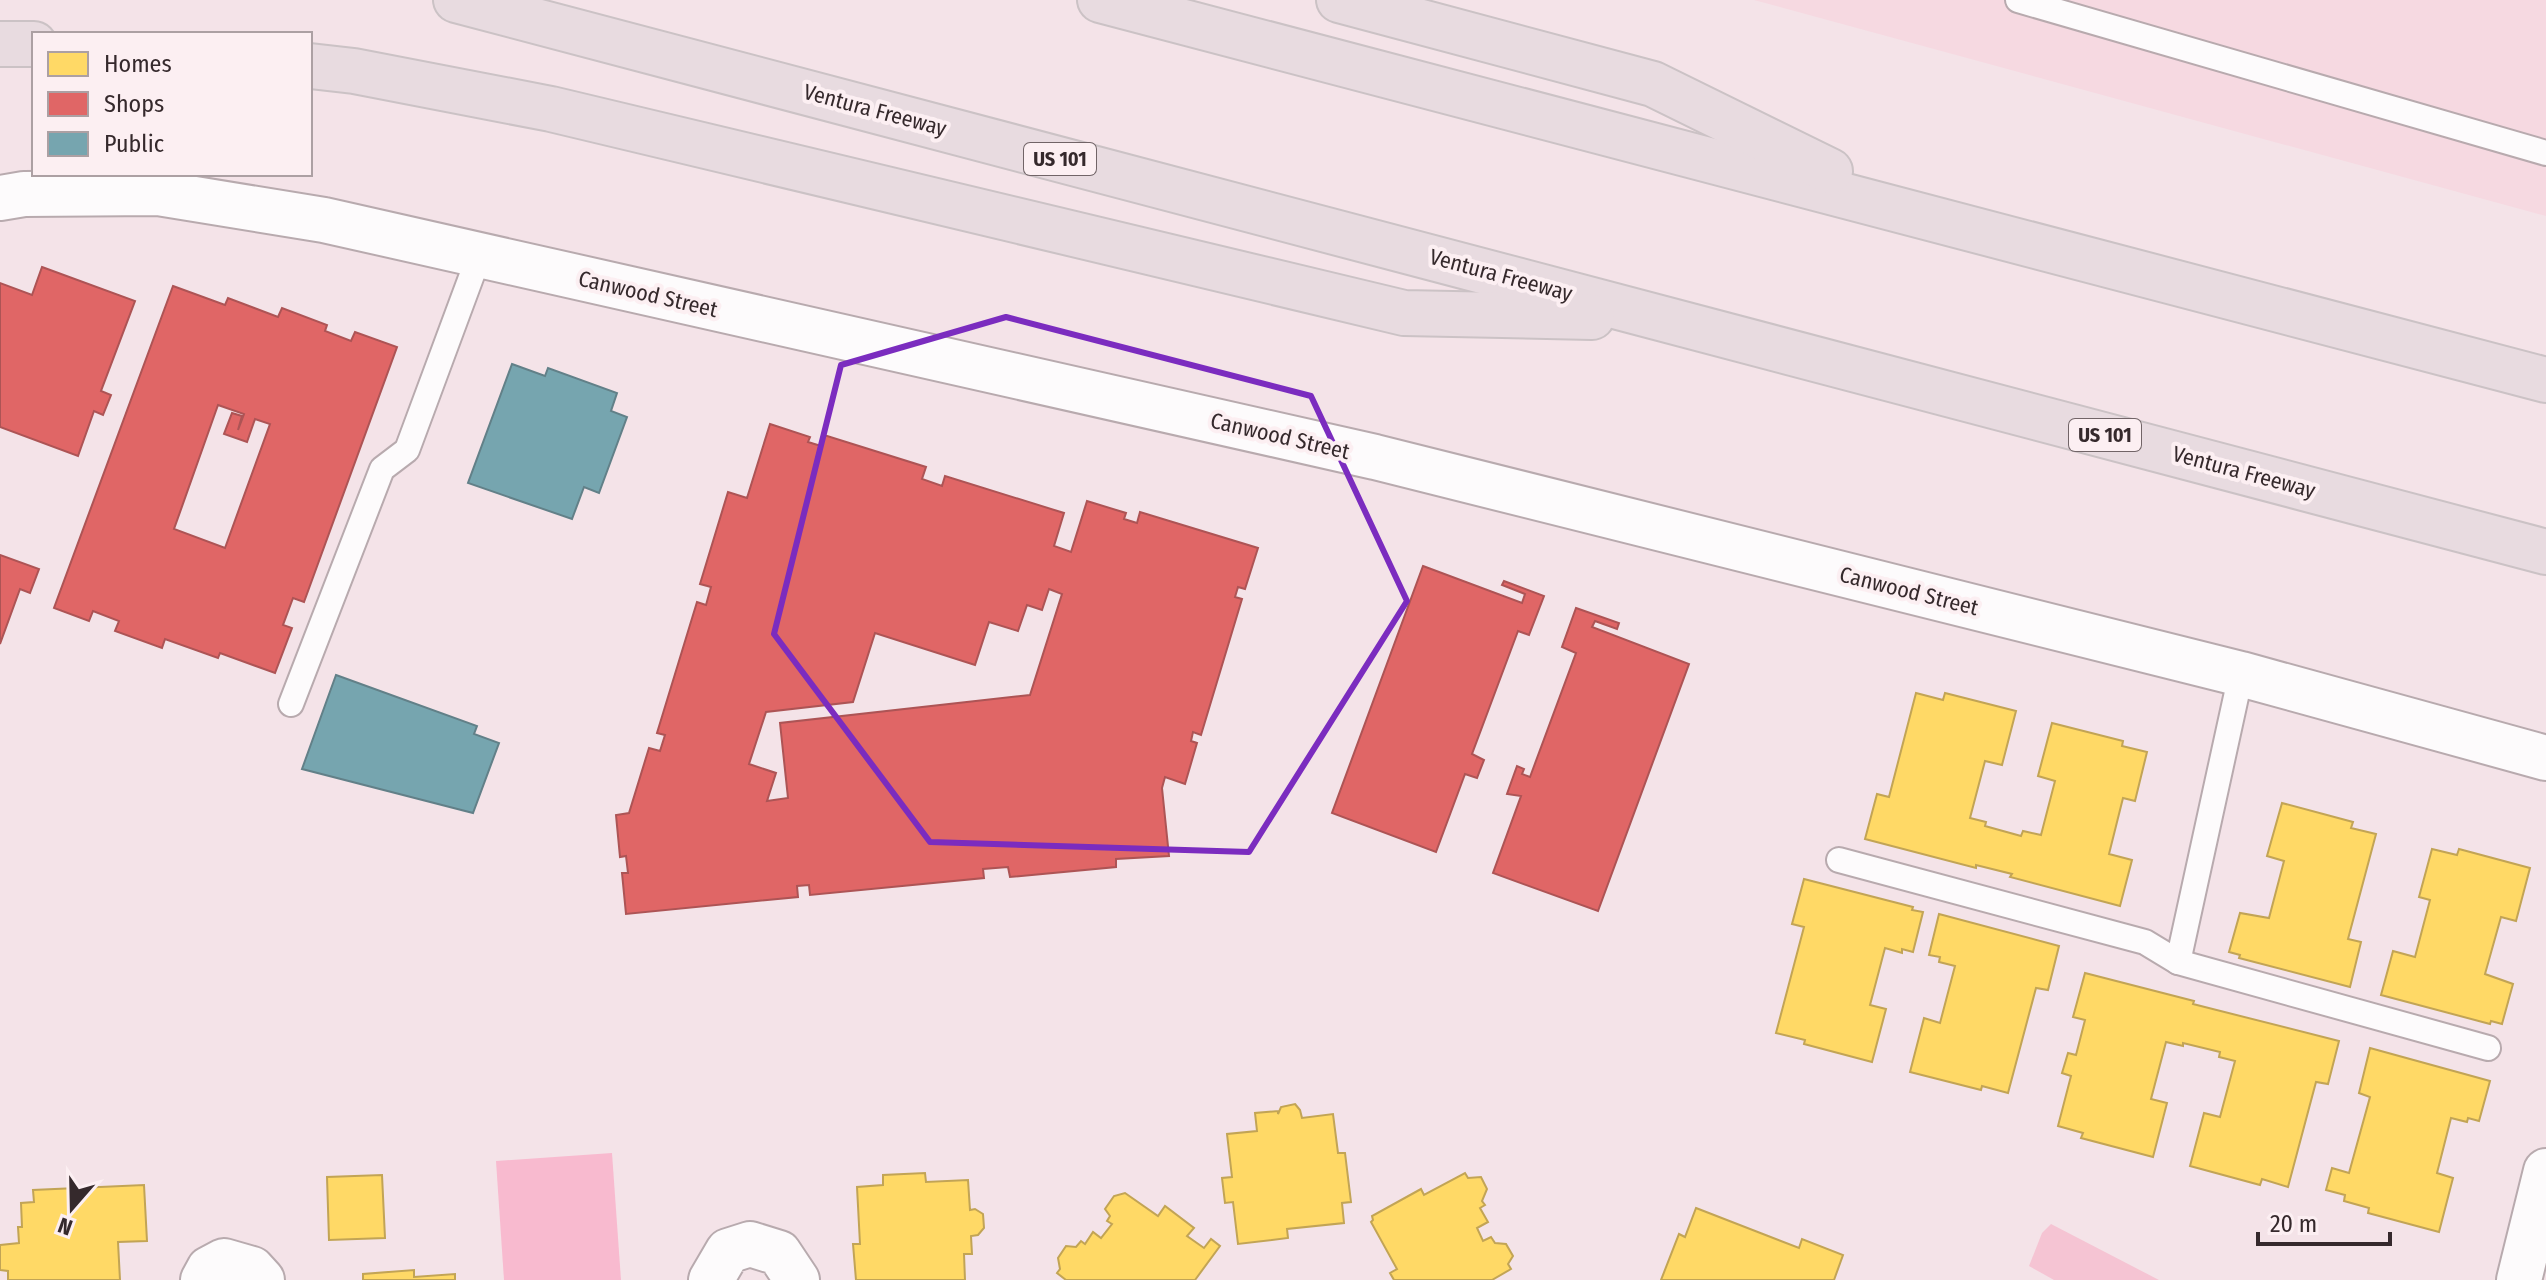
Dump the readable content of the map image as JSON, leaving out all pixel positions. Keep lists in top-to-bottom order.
{
  "streets": {
    "highway": ["Ventura Freeway", "US 101"],
    "street": ["Canwood Street"]
  },
  "legend": ["Homes", "Shops", "Public"],
  "scale_bar": "20 m",
  "north": "bottom"
}
